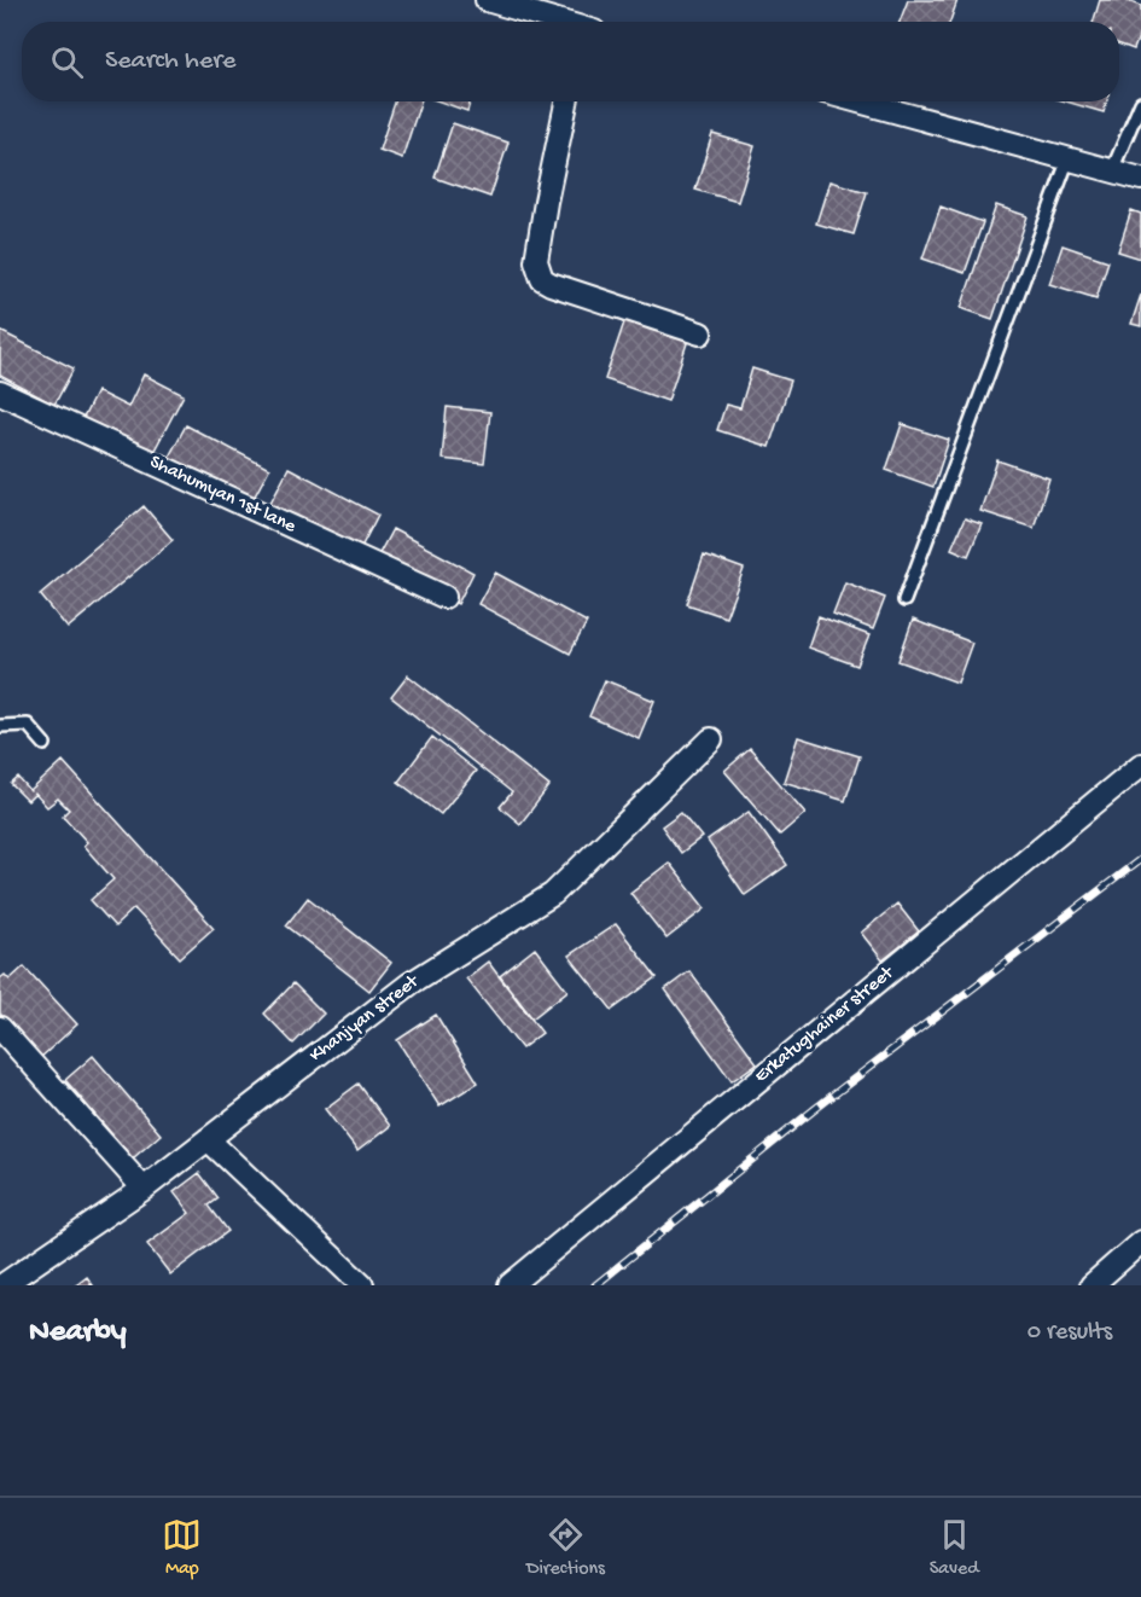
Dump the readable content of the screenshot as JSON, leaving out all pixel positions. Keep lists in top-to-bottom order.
{
  "streets": {
    "street": ["Shahumyan 1st lane", "Khanjyan street", "Erkatughainer street"]
  },
  "page": {
    "search": "Search here",
    "heading": ["Nearby", "0 results"],
    "nav": ["Map", "Directions", "Saved"]
  }
}
